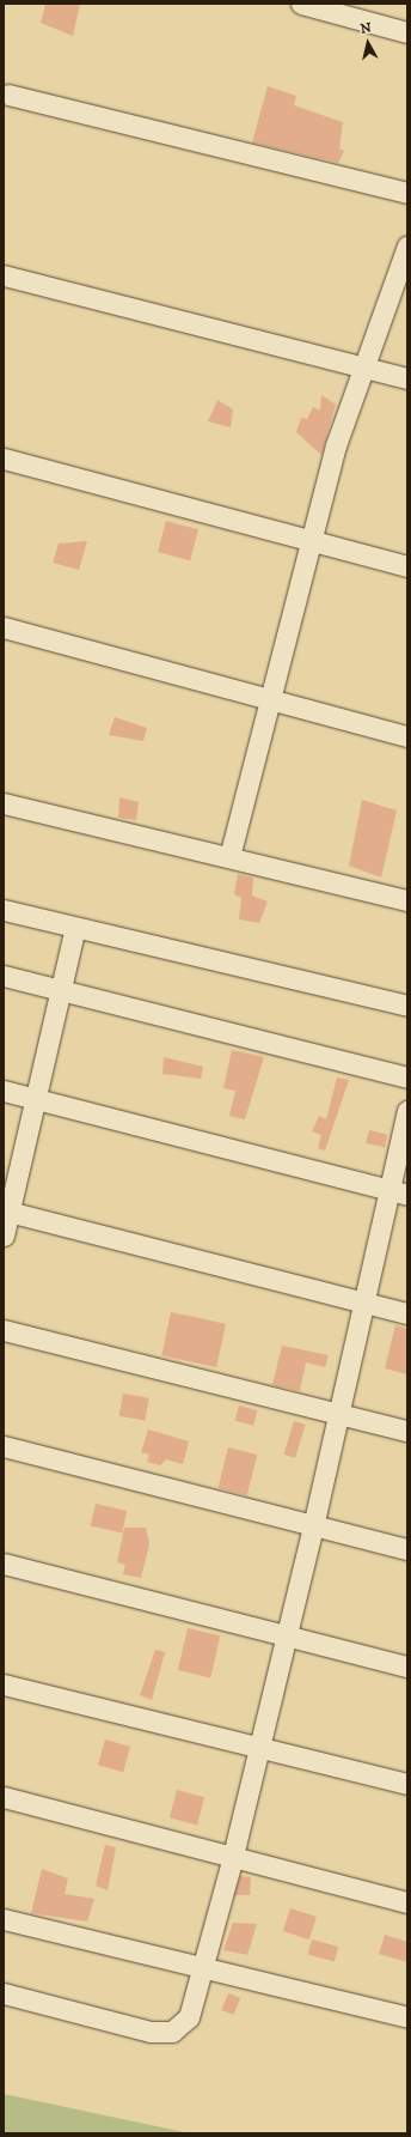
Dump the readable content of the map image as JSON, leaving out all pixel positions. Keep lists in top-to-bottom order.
{
  "north": "top"
}
